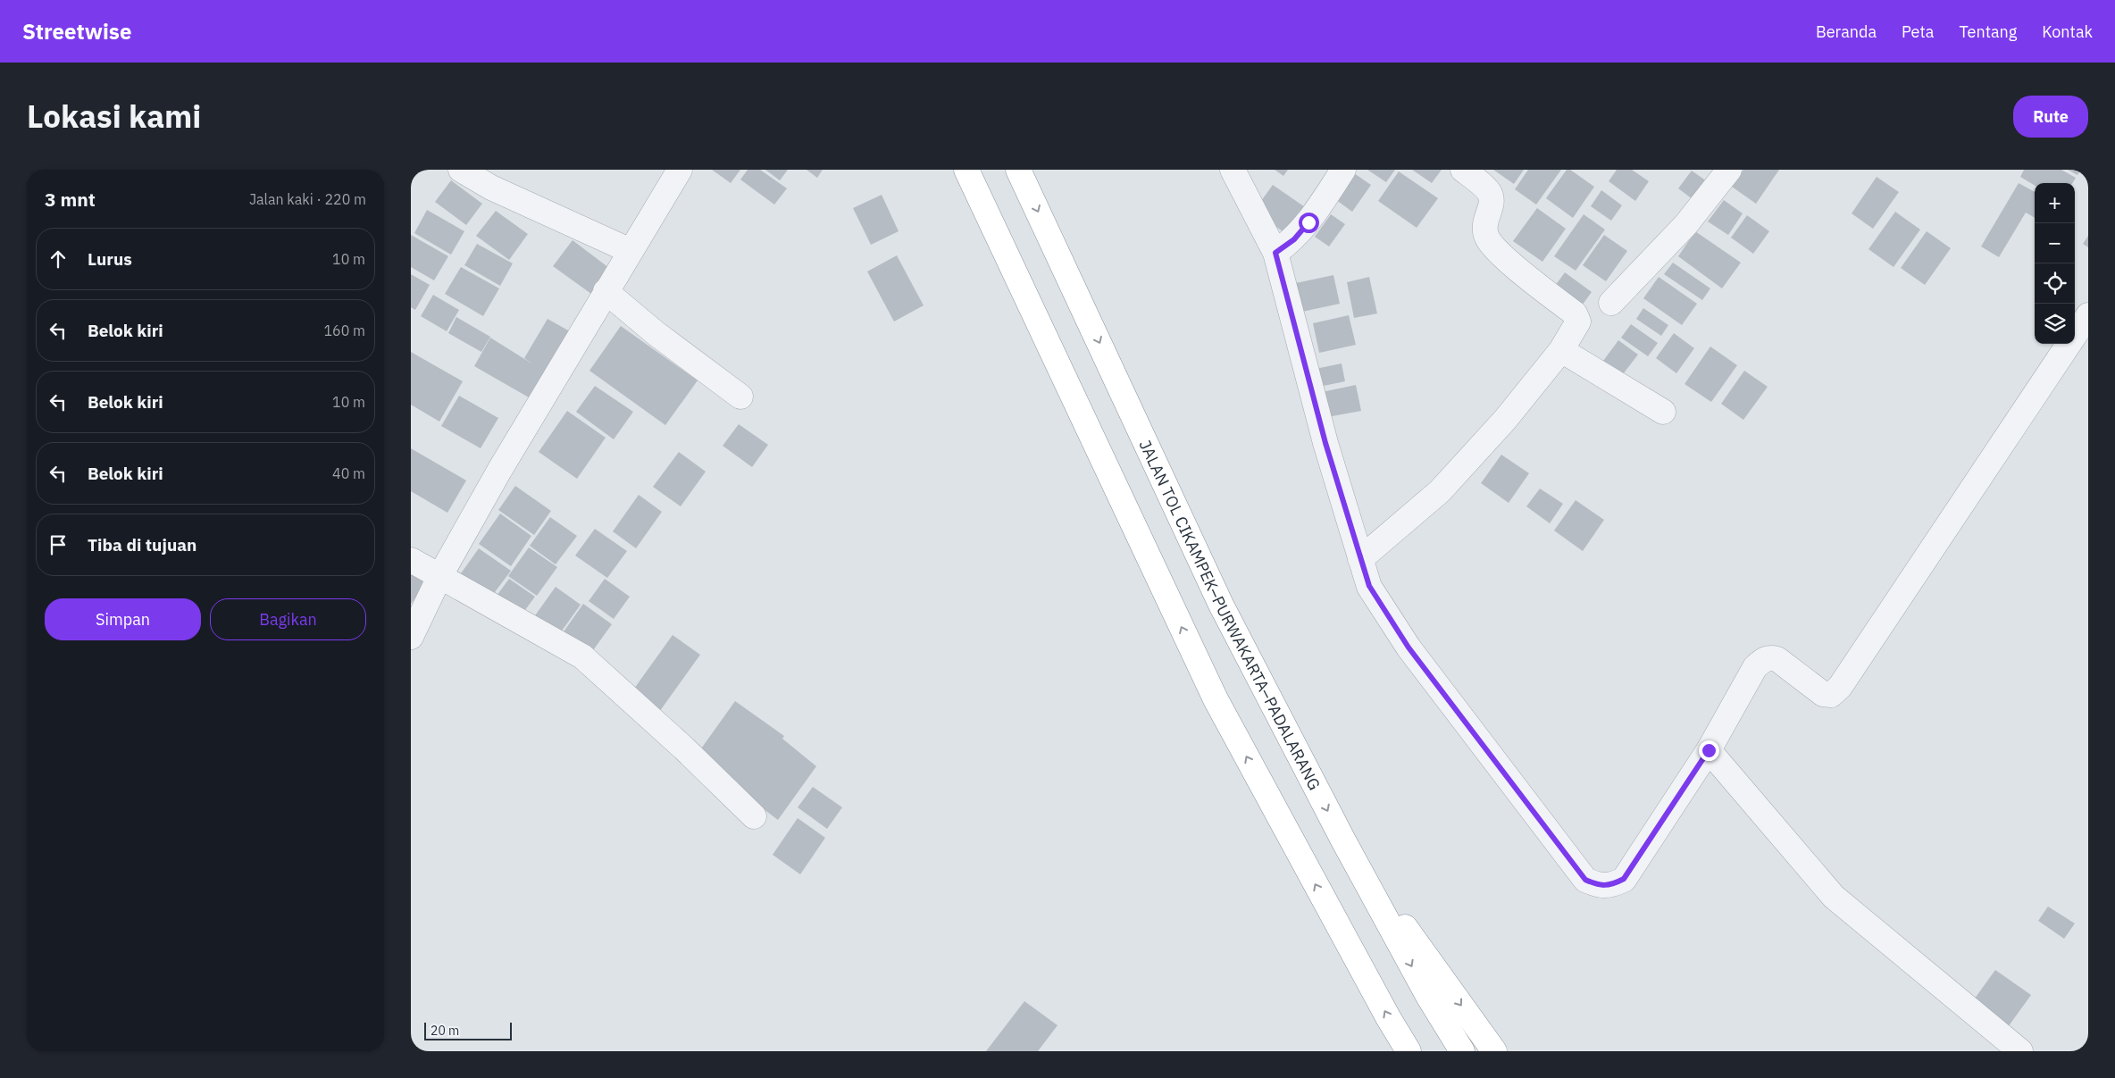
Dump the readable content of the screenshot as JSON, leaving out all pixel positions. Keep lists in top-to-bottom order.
{
  "streets": {
    "highway": ["JALAN TOL CIKAMPEK–PURWAKARTA–PADALARANG"]
  },
  "scale_bar": "20 m",
  "page": {
    "header": "Streetwise",
    "nav": [
      "Beranda",
      "Peta",
      "Tentang",
      "Kontak"
    ],
    "title": "Lokasi kami",
    "buttons": [
      "Rute",
      ["Simpan", "Bagikan"]
    ],
    "heading": ["3 mnt", "Jalan kaki · 220 m"],
    "map_buttons": ["+", "−"],
    "list": [
      ["Lurus", "10 m"],
      ["Belok kiri", "160 m"],
      ["Belok kiri", "10 m"],
      ["Belok kiri", "40 m"],
      "Tiba di tujuan"
    ],
    "scale": "20 m"
  }
}
